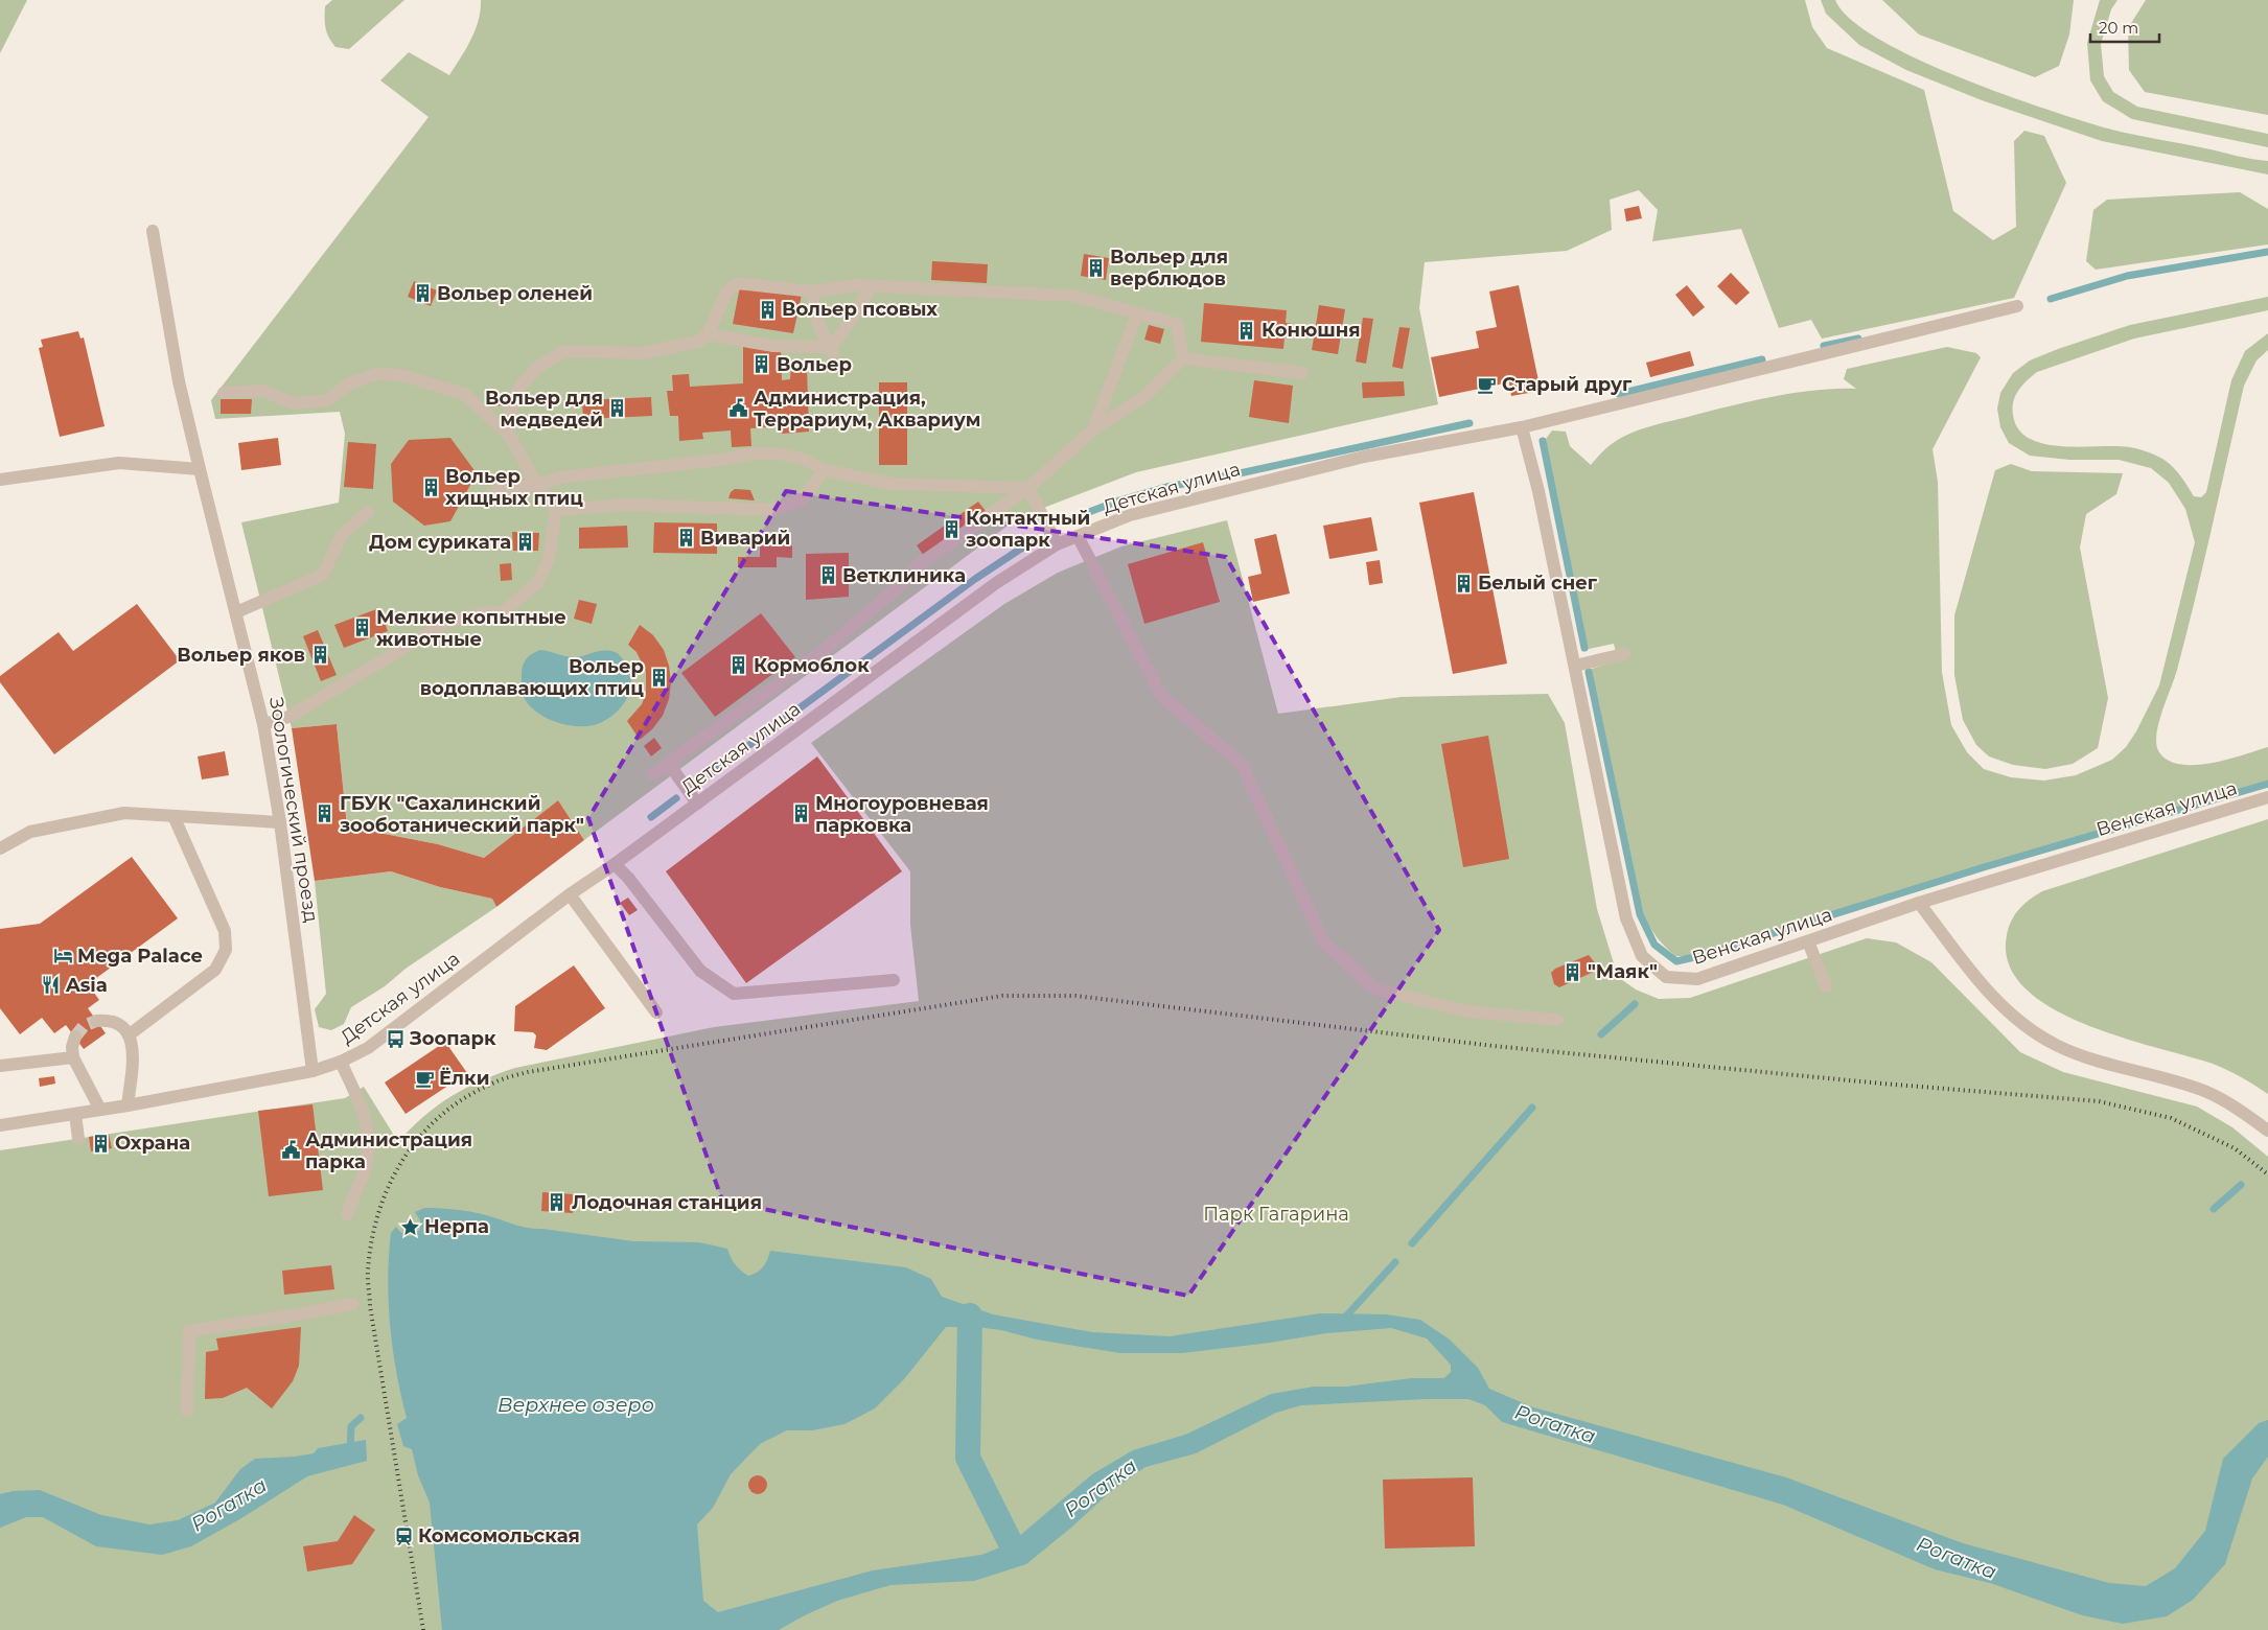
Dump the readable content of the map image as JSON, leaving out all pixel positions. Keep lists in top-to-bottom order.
{
  "streets": {
    "street": ["Детская улица", "Венская улица", "Зоологический проезд"]
  },
  "crossings": [
    ["Детская улица", "Венская улица"],
    ["Детская улица", "Зоологический проезд"]
  ],
  "water": ["Верхнее озеро", "Рогатка"],
  "parks": ["Парк Гагарина"],
  "places": {
    "building": [
      "Вольер для верблюдов",
      "Вольер оленей",
      "Вольер псовых",
      "Конюшня",
      "Вольер",
      "Вольер для медведей",
      "Вольер хищных птиц",
      "Контактный зоопарк",
      "Виварий",
      "Дом суриката",
      "Ветклиника",
      "Белый снег",
      "Мелкие копытные животные",
      "Вольер яков",
      "Кормоблок",
      "Вольер водоплавающих птиц",
      "ГБУК \"Сахалинский зооботанический парк\"",
      "Многоуровневая парковка",
      "\"Маяк\"",
      "Охрана",
      "Лодочная станция"
    ],
    "cafe": ["Старый друг", "Ёлки"],
    "public building": ["Администрация, Террариум, Аквариум", "Администрация парка"],
    "hotel": ["Mega Palace"],
    "restaurant": ["Asia"],
    "bus stop": ["Зоопарк"],
    "place": ["Нерпа"],
    "station": ["Комсомольская"]
  },
  "scale_bar": "20 m"
}
